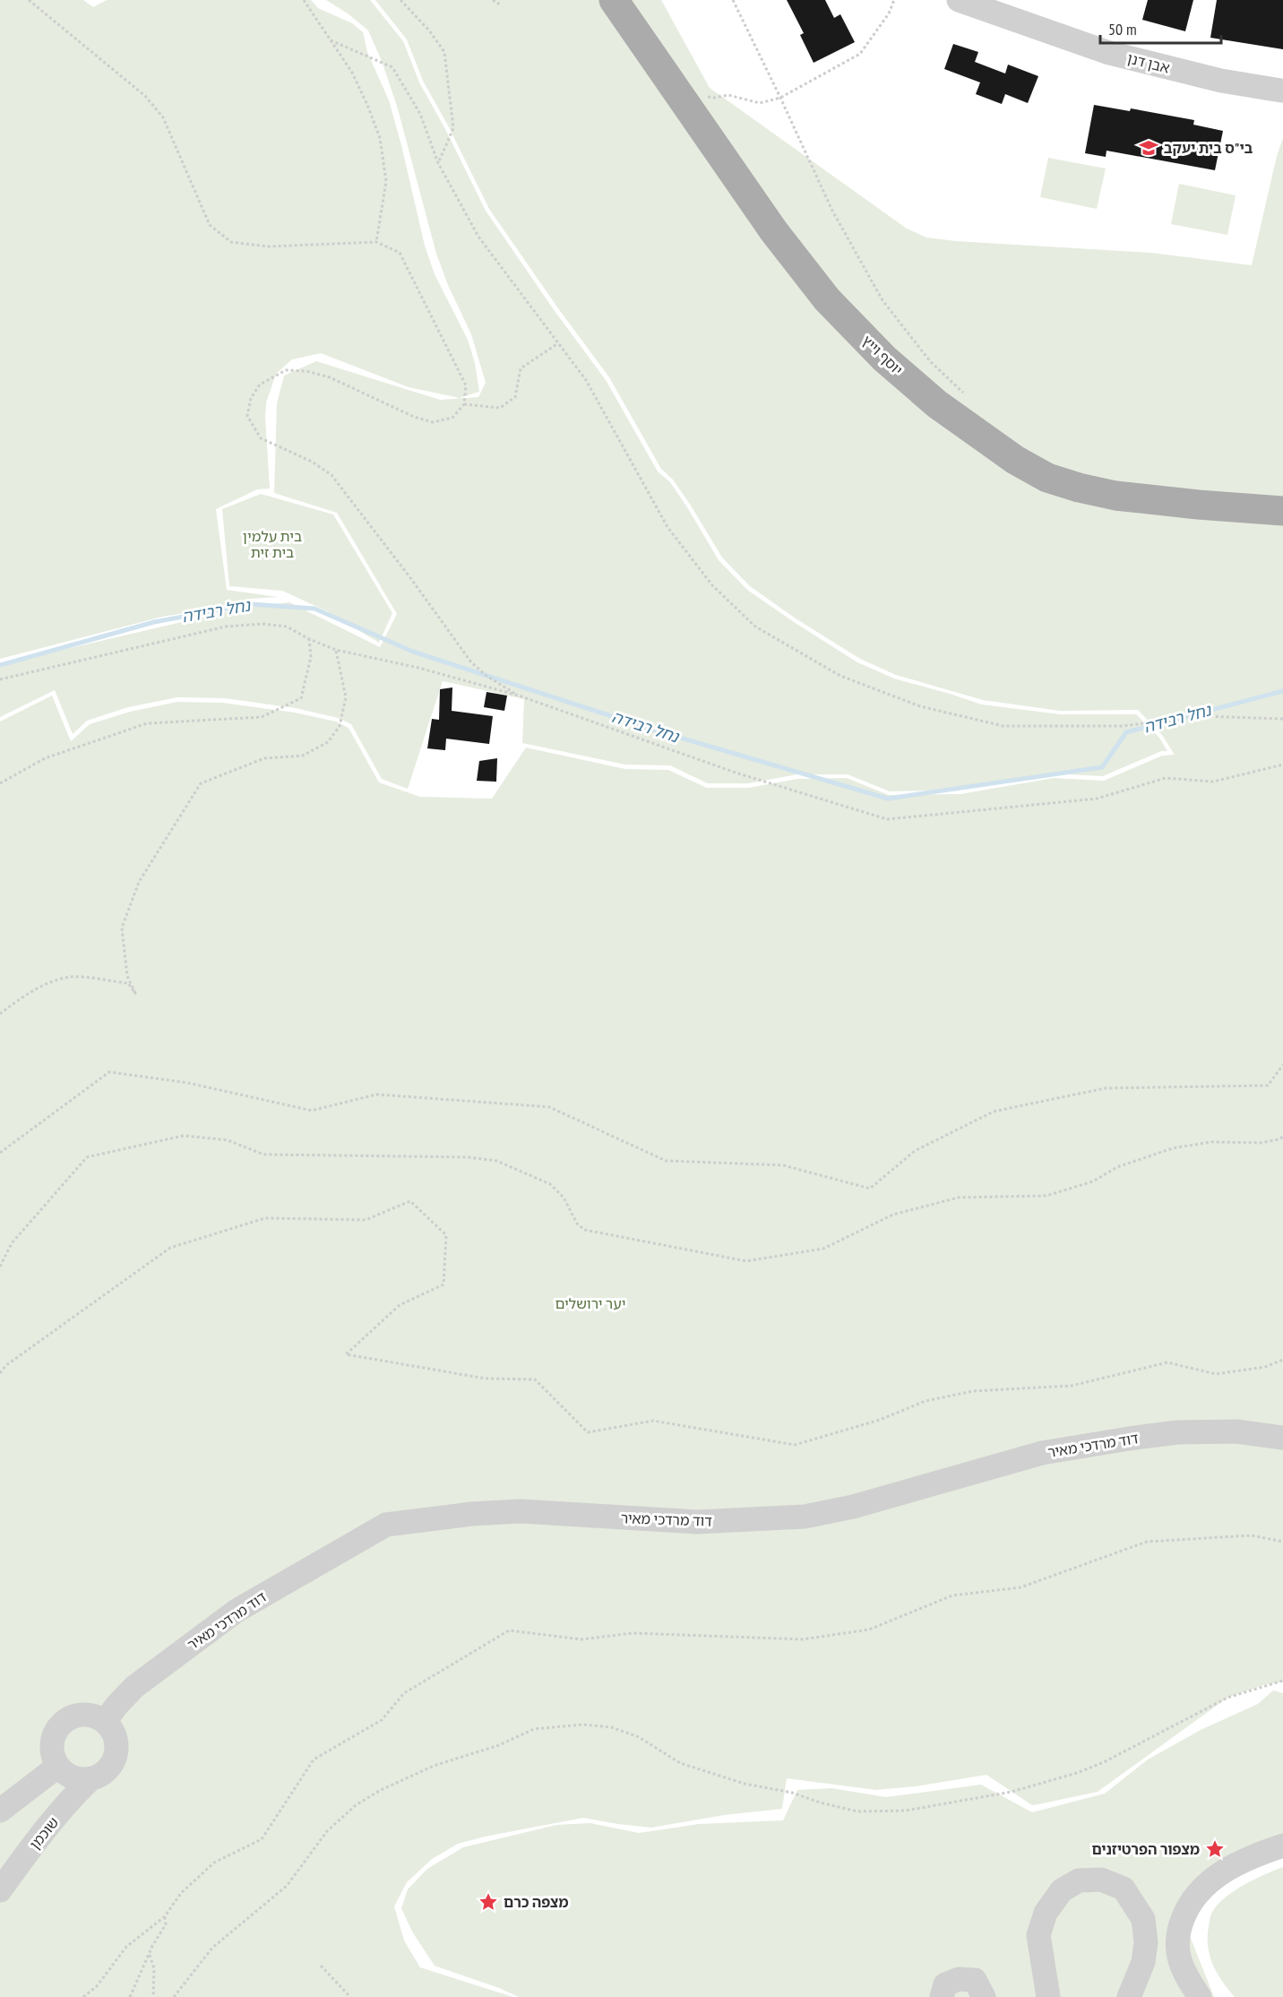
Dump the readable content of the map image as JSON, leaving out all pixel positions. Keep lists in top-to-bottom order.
{
  "streets": {
    "main road": ["יוסף וייץ"],
    "street": ["אבן דנן", "דוד מרדכי מאיר", "שוכמן"]
  },
  "crossings": [
    ["דוד מרדכי מאיר", "שוכמן"]
  ],
  "water": ["נחל רבידה"],
  "parks": ["בית עלמין בית זית", "יער ירושלים"],
  "places": {
    "school or university": ["בי\"ס בית יעקב"],
    "place": ["מצפור הפרטיזנים", "מצפה כרם"]
  },
  "scale_bar": "50 m"
}
